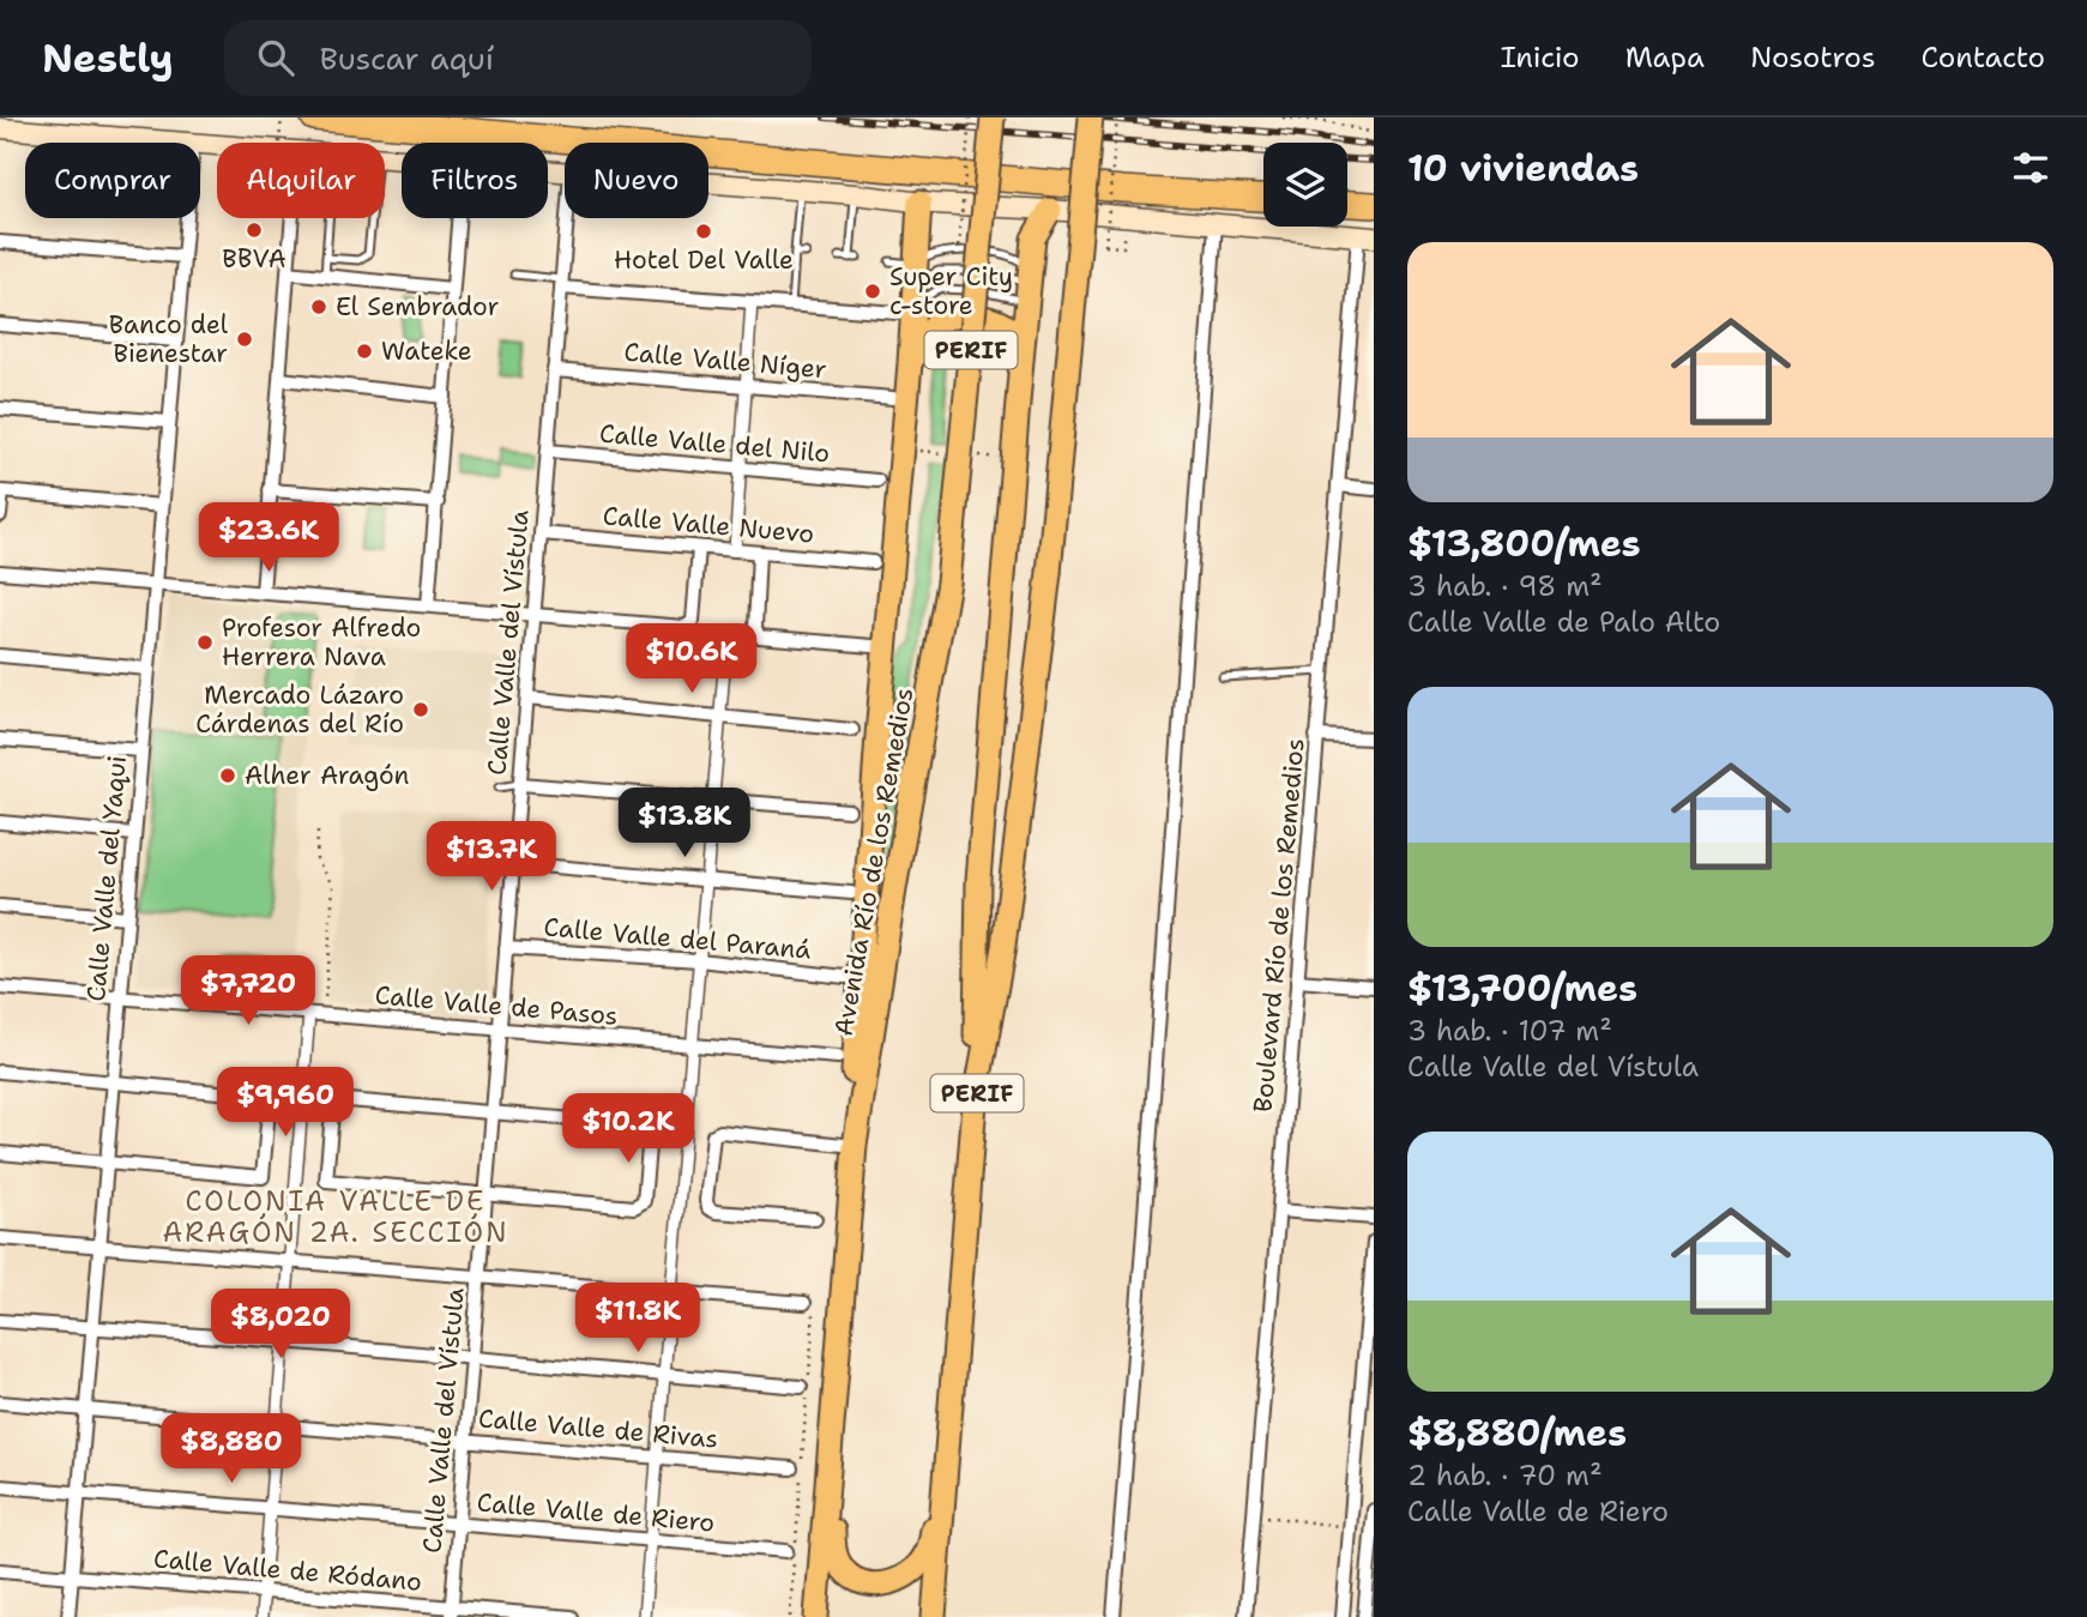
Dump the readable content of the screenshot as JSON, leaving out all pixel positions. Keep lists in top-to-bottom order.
{
  "streets": {
    "highway": ["PERIF", "Avenida Río de los Remedios"],
    "street": [
      "Calle Valle Níger",
      "Calle Valle del Nilo",
      "Calle Valle Nuevo",
      "Calle Valle del Vístula",
      "Calle Valle del Yaqui",
      "Boulevard Río de los Remedios",
      "Calle Valle del Paraná",
      "Calle Valle de Pasos",
      "Calle Valle de Rivas",
      "Calle Valle de Riero",
      "Calle Valle de Ródano"
    ]
  },
  "crossings": [
    ["Calle Valle Níger", "Calle Valle del Vístula"],
    ["Calle Valle del Nilo", "Calle Valle del Vístula"],
    ["Calle Valle Nuevo", "Calle Valle del Vístula"],
    ["Calle Valle del Vístula", "Calle Valle del Paraná"],
    ["Calle Valle del Vístula", "Calle Valle de Pasos"],
    ["Calle Valle del Vístula", "Calle Valle de Rivas"],
    ["Calle Valle del Vístula", "Calle Valle de Riero"],
    ["Calle Valle del Vístula", "Calle Valle de Ródano"],
    ["Calle Valle del Yaqui", "Calle Valle de Pasos"],
    ["Calle Valle del Yaqui", "Calle Valle de Rivas"],
    ["Calle Valle del Yaqui", "Calle Valle de Riero"],
    ["Calle Valle del Yaqui", "Calle Valle de Ródano"]
  ],
  "districts": ["COLONIA VALLE DE ARAGÓN 2A. SECCIÓN"],
  "places": [
    "BBVA",
    "Hotel Del Valle",
    "Super City c-store",
    "El Sembrador",
    "Banco del Bienestar",
    "Wateke",
    "Profesor Alfredo Herrera Nava",
    "Mercado Lázaro Cárdenas del Río",
    "Alher Aragón"
  ],
  "page": {
    "header": "Nestly",
    "search": "Buscar aquí",
    "nav": [
      "Inicio",
      "Mapa",
      "Nosotros",
      "Contacto"
    ],
    "heading": "10 viviendas",
    "chip": [
      "Comprar",
      "Alquilar",
      "Filtros",
      "Nuevo"
    ],
    "list": [
      {
        "name": "$13,800/mes",
        "note": "3 hab. · 98 m² · Calle Valle de Palo Alto"
      },
      {
        "name": "$13,700/mes",
        "note": "3 hab. · 107 m² · Calle Valle del Vístula"
      },
      {
        "name": "$8,880/mes",
        "note": "2 hab. · 70 m² · Calle Valle de Riero"
      }
    ],
    "price": [
      "$23.6K",
      "$10.6K",
      "$13.8K",
      "$13.7K",
      "$7,720",
      "$9,960",
      "$10.2K",
      "$11.8K",
      "$8,020",
      "$8,880"
    ]
  }
}
